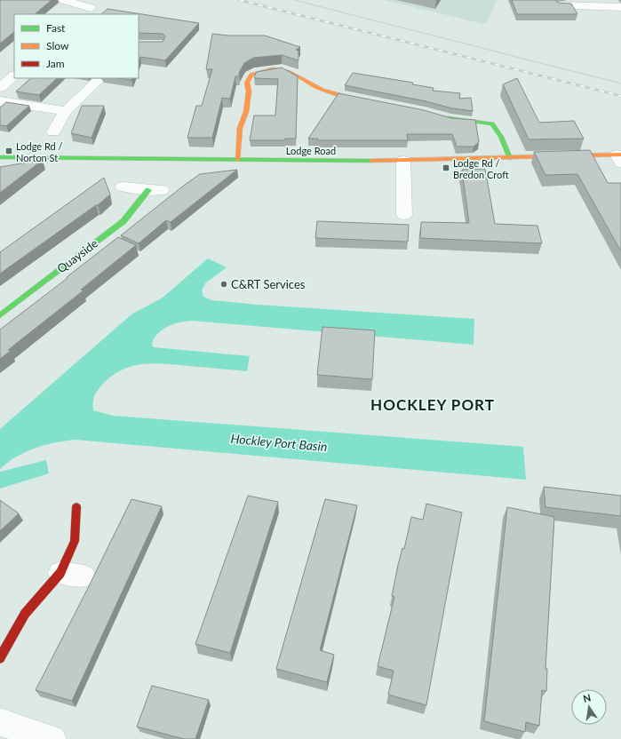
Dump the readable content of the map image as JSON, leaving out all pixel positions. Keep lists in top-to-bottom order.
{
  "streets": {
    "street": ["Lodge Road", "Quayside"]
  },
  "districts": ["HOCKLEY PORT"],
  "water": ["Hockley Port Basin"],
  "places": {
    "transit": ["Lodge Rd / Norton St", "Lodge Rd / Bredon Croft"],
    "other": ["C&RT Services"]
  },
  "legend": ["Fast", "Slow", "Jam"],
  "north": "top"
}
